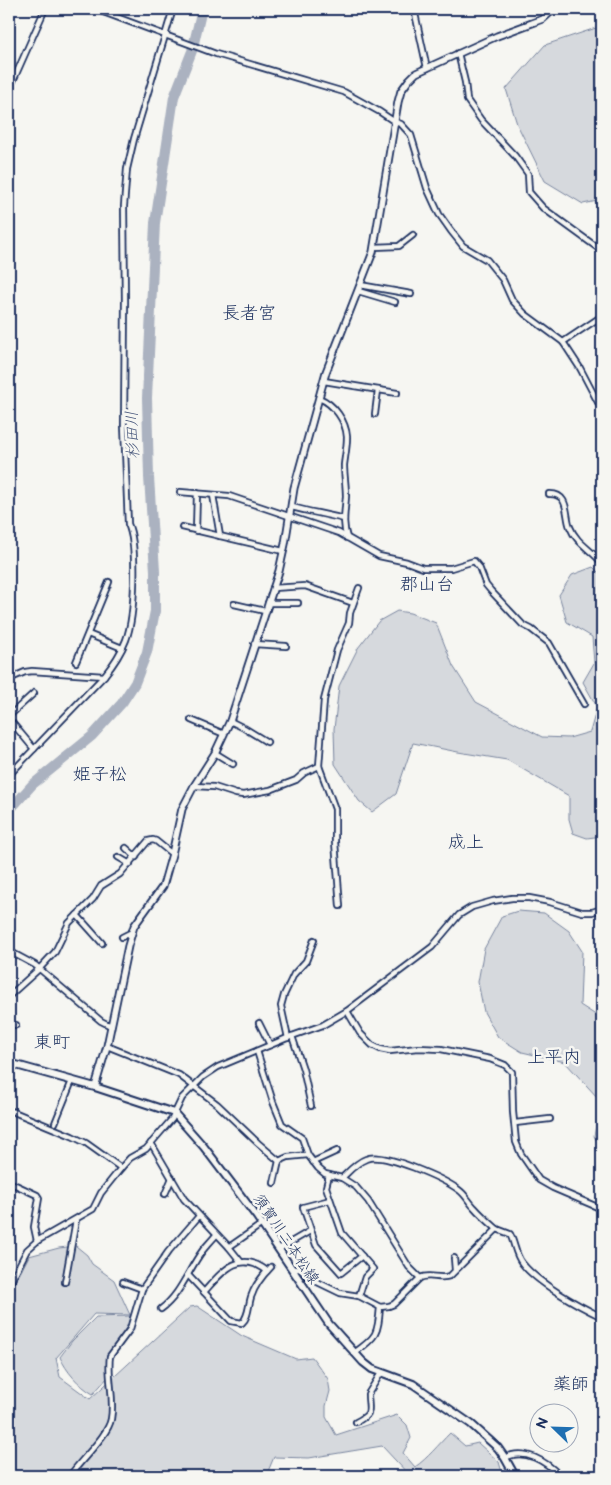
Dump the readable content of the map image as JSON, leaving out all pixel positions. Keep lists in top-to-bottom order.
{
  "streets": {
    "main road": ["須賀川二本松線"]
  },
  "districts": [
    "長者宮",
    "郡山台",
    "姫子松",
    "成上",
    "東町",
    "上平内",
    "薬師"
  ],
  "water": ["杉田川"],
  "north": "top left"
}
